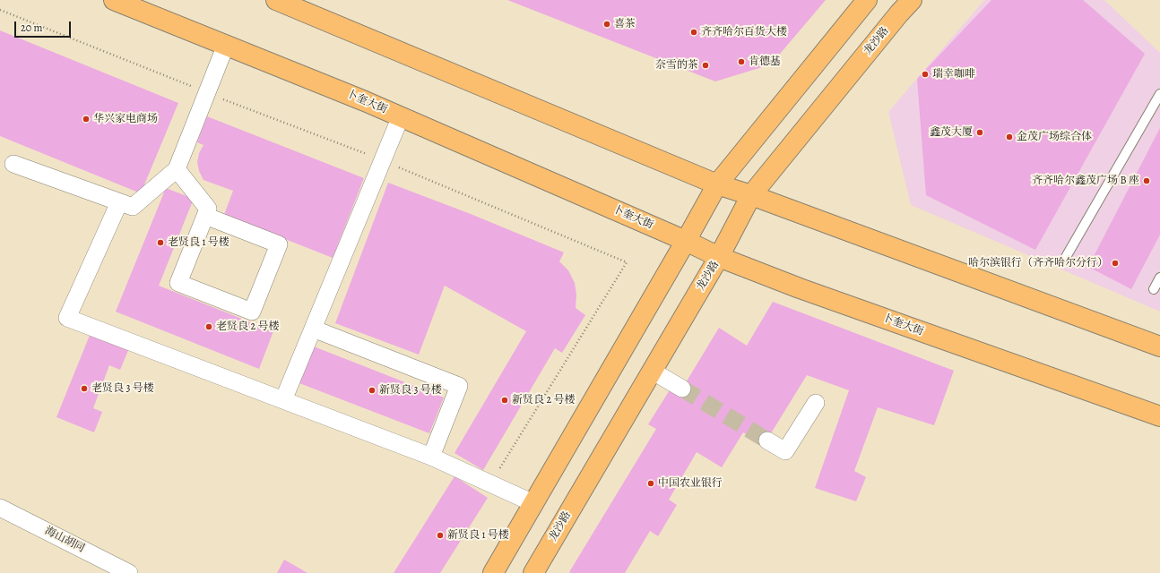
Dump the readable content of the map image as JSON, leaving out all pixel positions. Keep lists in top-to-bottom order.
{
  "streets": {
    "main road": ["龙沙路", "卜奎大街"],
    "street": ["海山胡同"]
  },
  "crossings": [
    ["龙沙路", "卜奎大街"]
  ],
  "places": [
    "喜茶",
    "齐齐哈尔百货大楼",
    "肯德基",
    "奈雪的茶",
    "瑞幸咖啡",
    "华兴家电商场",
    "鑫茂大厦",
    "金茂广场综合体",
    "齐齐哈尔鑫茂广场 B 座",
    "老贤良 1 号楼",
    "哈尔滨银行（齐齐哈尔分行）",
    "老贤良 2 号楼",
    "老贤良 3 号楼",
    "新贤良 3 号楼",
    "新贤良 2 号楼",
    "中国农业银行",
    "新贤良 1 号楼"
  ],
  "scale_bar": "20 m"
}
